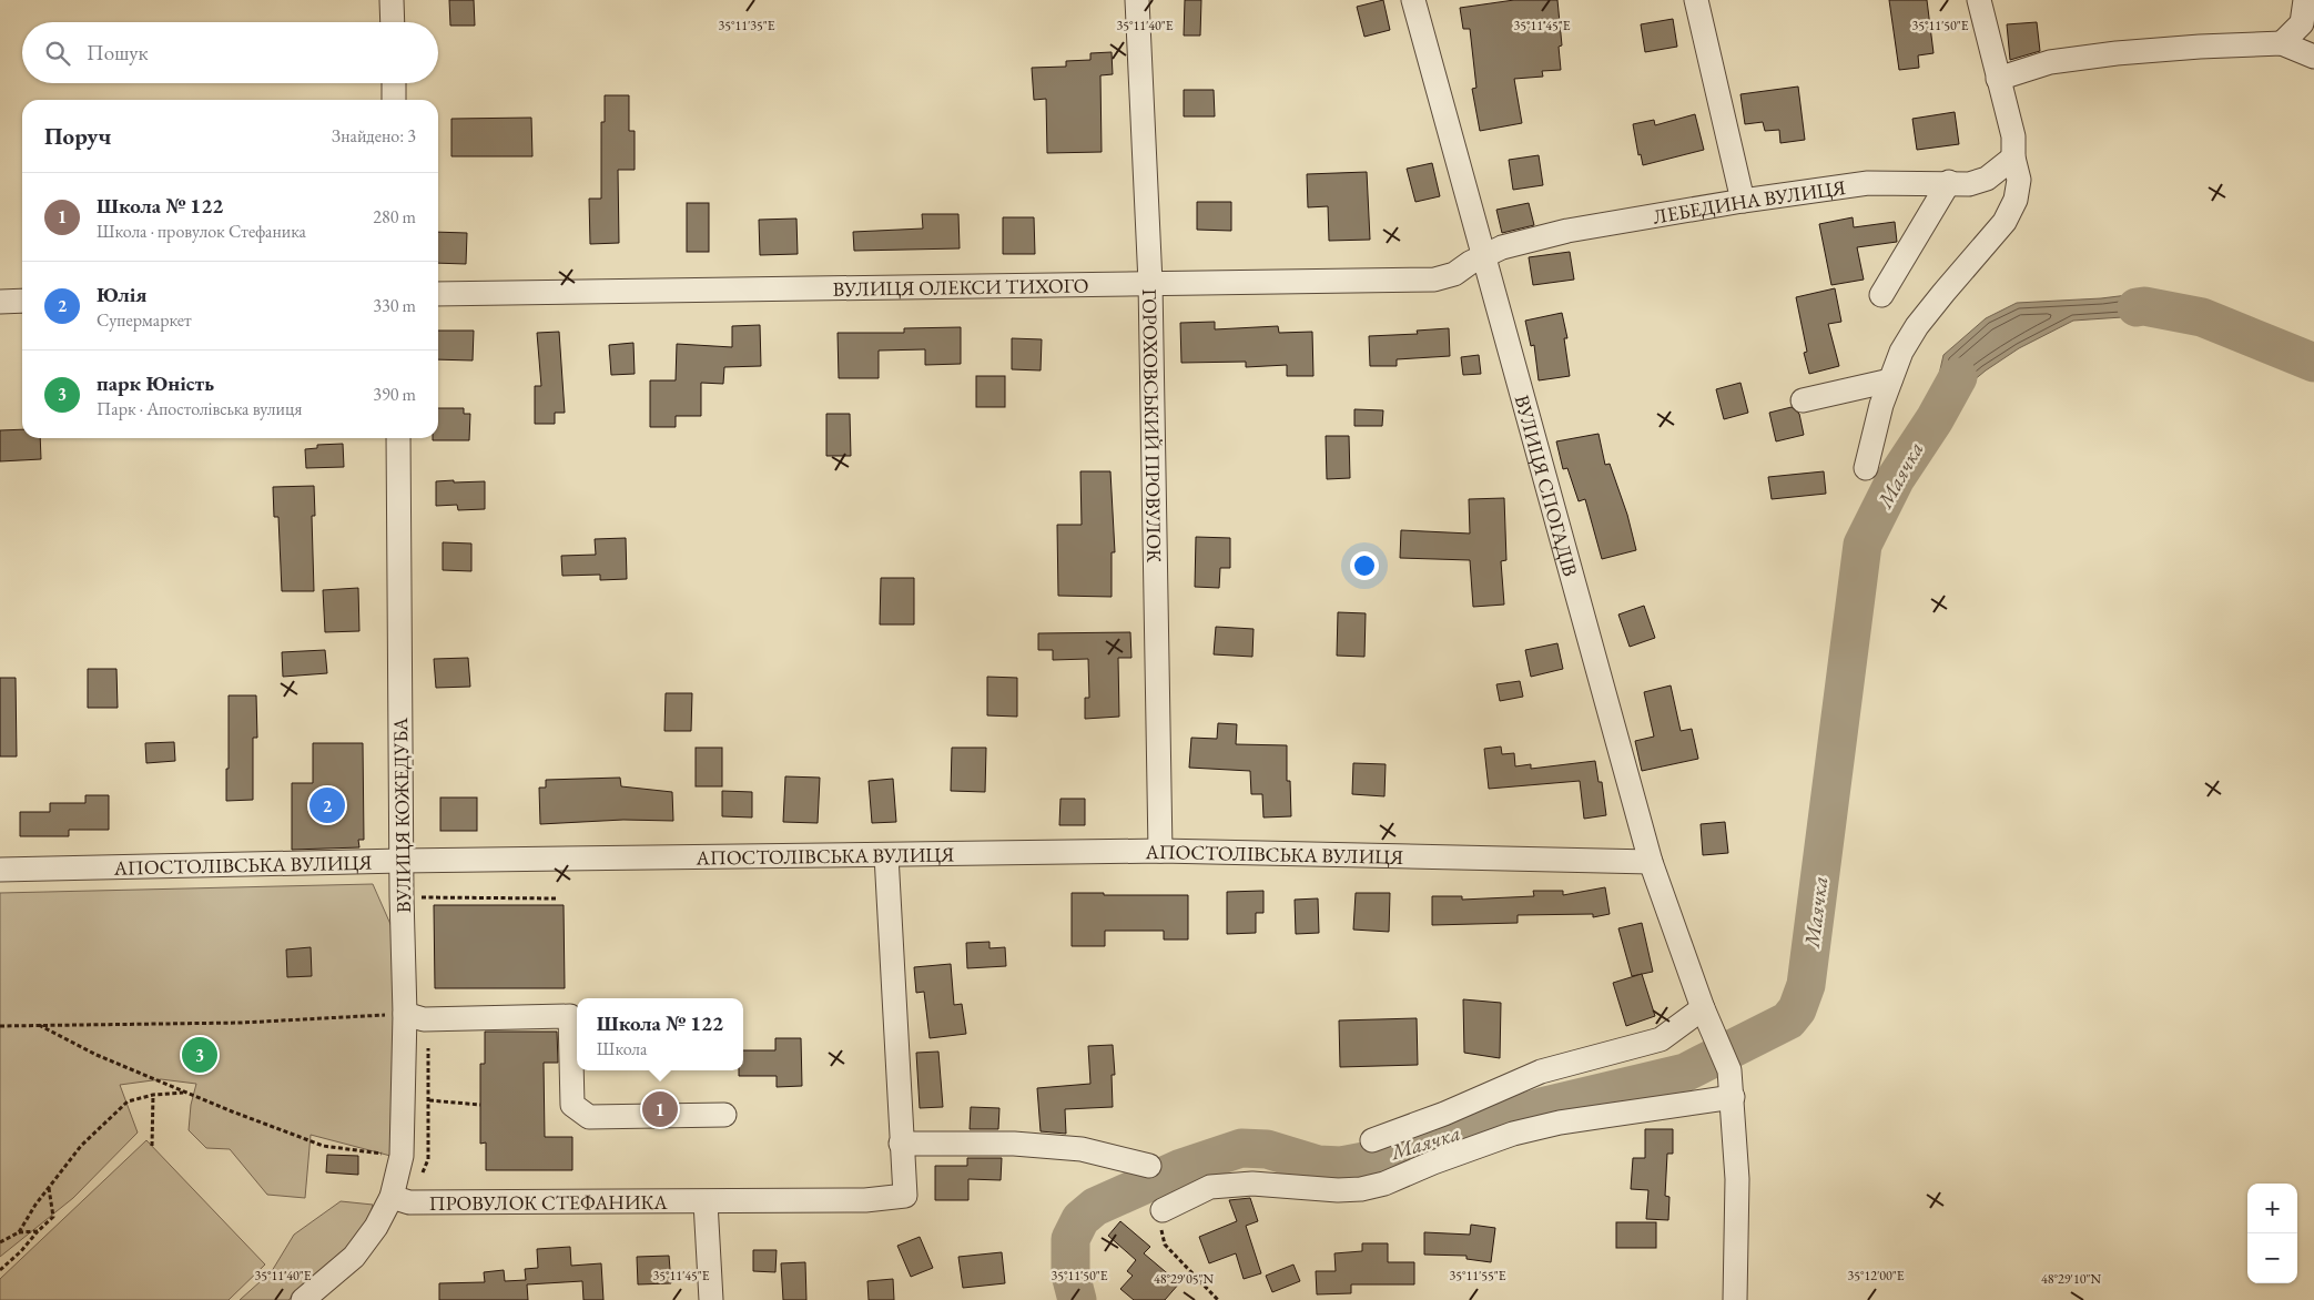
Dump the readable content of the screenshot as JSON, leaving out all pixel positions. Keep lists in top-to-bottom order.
{
  "streets": {
    "street": [
      "ЛЕБЕДИНА ВУЛИЦЯ",
      "ВУЛИЦЯ ОЛЕКСИ ТИХОГО",
      "ГОРОХОВСЬКИЙ ПРОВУЛОК",
      "ВУЛИЦЯ СПОГАДІВ",
      "ВУЛИЦЯ КОЖЕДУБА",
      "АПОСТОЛІВСЬКА ВУЛИЦЯ",
      "ПРОВУЛОК СТЕФАНИКА"
    ]
  },
  "crossings": [
    ["ЛЕБЕДИНА ВУЛИЦЯ", "ВУЛИЦЯ ОЛЕКСИ ТИХОГО"],
    ["ЛЕБЕДИНА ВУЛИЦЯ", "ВУЛИЦЯ СПОГАДІВ"],
    ["ВУЛИЦЯ ОЛЕКСИ ТИХОГО", "ГОРОХОВСЬКИЙ ПРОВУЛОК"],
    ["ВУЛИЦЯ ОЛЕКСИ ТИХОГО", "ВУЛИЦЯ СПОГАДІВ"],
    ["ГОРОХОВСЬКИЙ ПРОВУЛОК", "АПОСТОЛІВСЬКА ВУЛИЦЯ"],
    ["ВУЛИЦЯ СПОГАДІВ", "АПОСТОЛІВСЬКА ВУЛИЦЯ"],
    ["ВУЛИЦЯ КОЖЕДУБА", "АПОСТОЛІВСЬКА ВУЛИЦЯ"],
    ["ВУЛИЦЯ КОЖЕДУБА", "ПРОВУЛОК СТЕФАНИКА"],
    ["АПОСТОЛІВСЬКА ВУЛИЦЯ", "ПРОВУЛОК СТЕФАНИКА"]
  ],
  "water": ["Маячка"],
  "page": {
    "search": "Пошук",
    "heading": ["Поруч", "Знайдено: 3"],
    "list": [
      {
        "mark": "1",
        "name": "Школа № 122",
        "note": "Школа · провулок Стефаника",
        "value": "280 m"
      },
      {
        "mark": "2",
        "name": "Юлія",
        "note": "Супермаркет",
        "value": "330 m"
      },
      {
        "mark": "3",
        "name": "парк Юність",
        "note": "Парк · Апостолівська вулиця",
        "value": "390 m"
      }
    ],
    "pins": ["2", "3", "1"],
    "popup": ["Школа № 122", "Школа"],
    "map_buttons": ["+", "−"]
  },
  "coordinates": [
    "35°11'40\"E",
    "35°11'50\"E",
    "35°11'35\"E",
    "35°11'45\"E",
    "35°11'55\"E",
    "35°12'00\"E",
    "48°29'05\"N",
    "48°29'10\"N"
  ]
}
